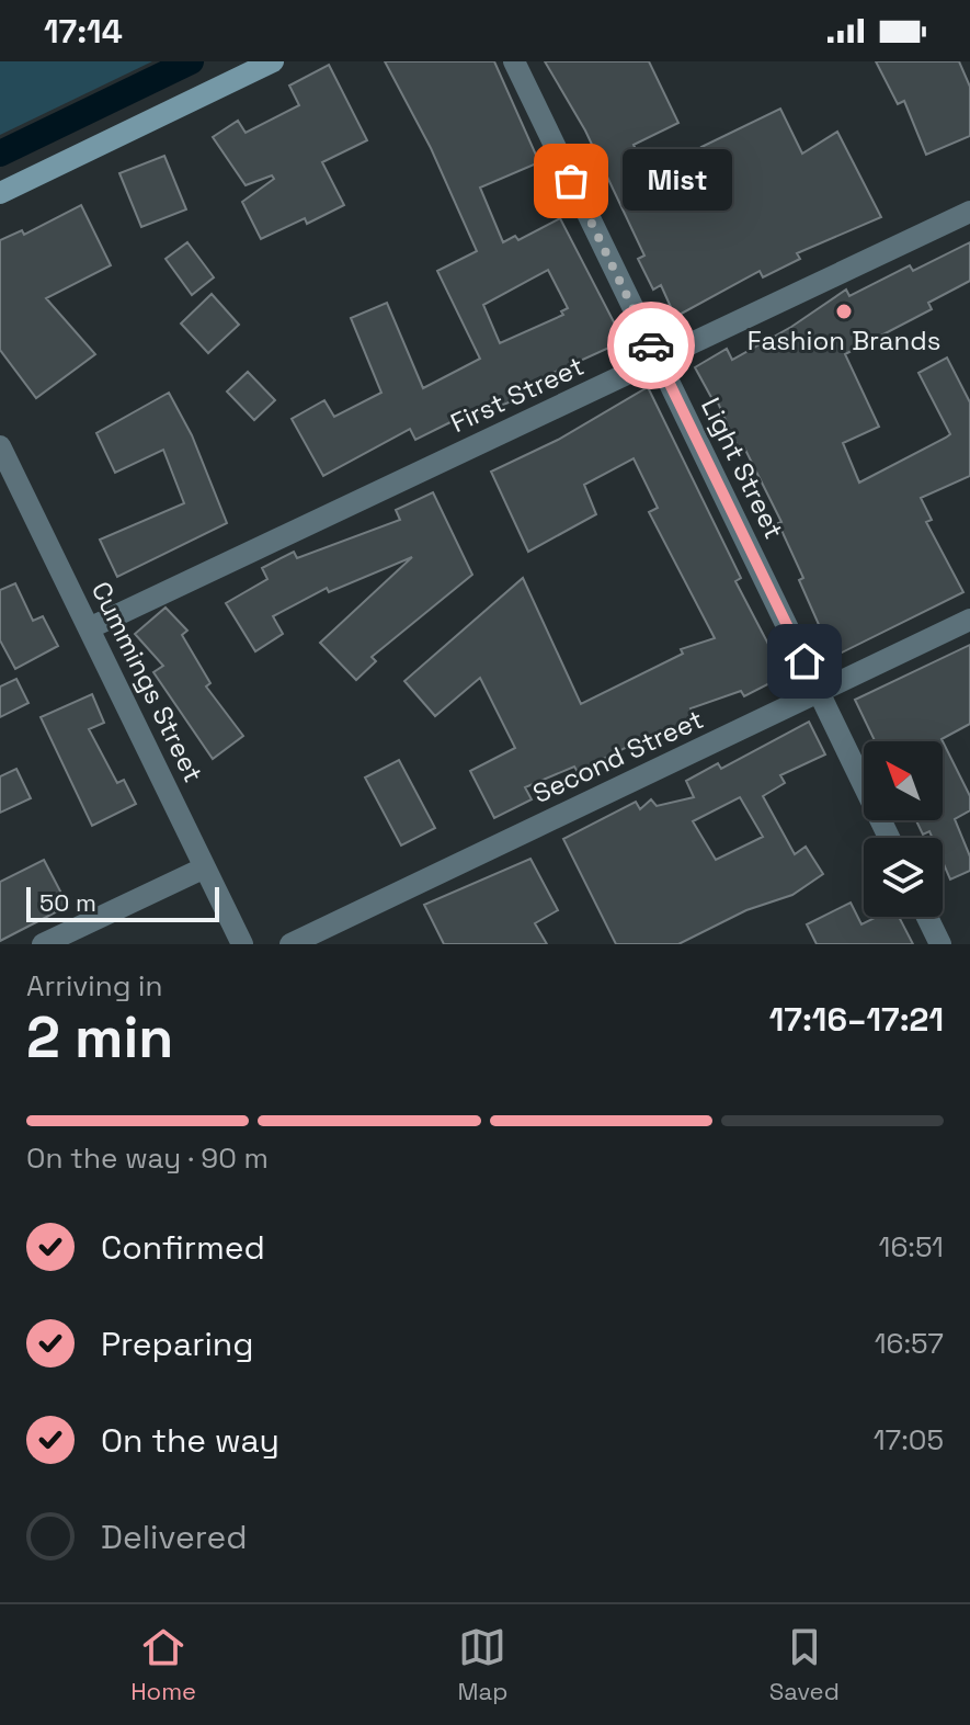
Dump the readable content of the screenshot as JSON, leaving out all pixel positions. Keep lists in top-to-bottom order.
{
  "streets": {
    "street": [
      "First Street",
      "Light Street",
      "Cummings Street",
      "Second Street"
    ]
  },
  "crossings": [
    ["First Street", "Light Street"],
    ["First Street", "Cummings Street"],
    ["Light Street", "Second Street"]
  ],
  "places": ["Mist", "Fashion Brands"],
  "scale_bar": "50 m",
  "north": "top left",
  "page": {
    "status": "17:14",
    "bubble": "Mist",
    "scale": "50 m",
    "heading": ["2 min", "Arriving in", "17:16–17:21"],
    "bar": "On the way · 90 m",
    "list": [
      ["Confirmed", "16:51"],
      ["Preparing", "16:57"],
      ["On the way", "17:05"],
      "Delivered"
    ],
    "tabs": ["Home", "Map", "Saved"]
  }
}
